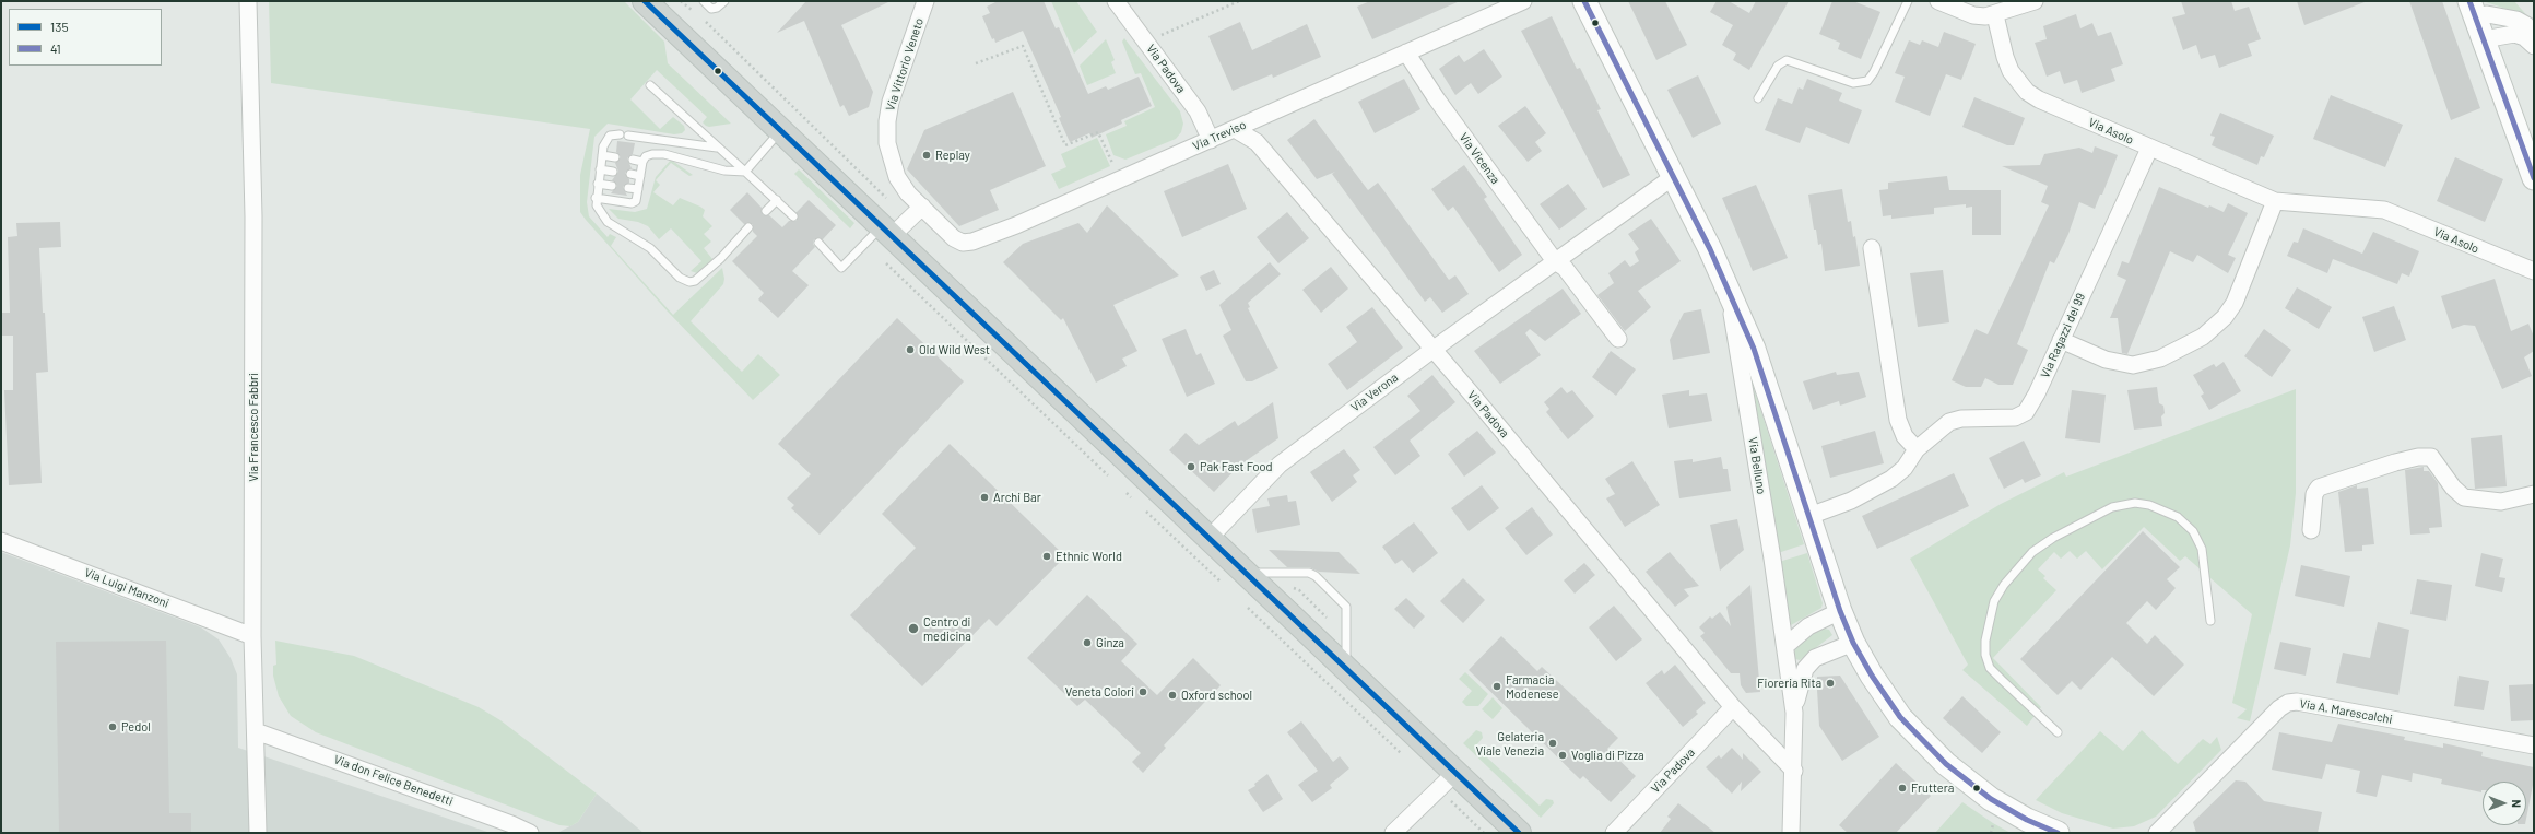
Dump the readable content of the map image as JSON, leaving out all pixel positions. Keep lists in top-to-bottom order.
{
  "streets": {
    "street": [
      "Via Vittorio Veneto",
      "Via Padova",
      "Via Asolo",
      "Via Treviso",
      "Via Vicenza",
      "Via Ragazzi del 99",
      "Via Verona",
      "Via Francesco Fabbri",
      "Via Belluno",
      "Via Luigi Manzoni",
      "Via A. Marescalchi",
      "Via don Felice Benedetti"
    ]
  },
  "crossings": [
    ["Via Vittorio Veneto", "Via Treviso"],
    ["Via Padova", "Via Treviso"],
    ["Via Padova", "Via Verona"],
    ["Via Padova", "Via Belluno"],
    ["Via Asolo", "Via Ragazzi del 99"],
    ["Via Treviso", "Via Vicenza"],
    ["Via Vicenza", "Via Verona"],
    ["Via Francesco Fabbri", "Via Luigi Manzoni"],
    ["Via Francesco Fabbri", "Via don Felice Benedetti"]
  ],
  "places": [
    "Replay",
    "Old Wild West",
    "Pak Fast Food",
    "Archi Bar",
    "Ethnic World",
    "Centro di medicina",
    "Ginza",
    "Fioreria Rita",
    "Farmacia Modenese",
    "Veneta Colori",
    "Oxford school",
    "Pedol",
    "Gelateria Viale Venezia",
    "Voglia di Pizza",
    "Fruttera"
  ],
  "lines": ["transit line 135", "transit line 41"],
  "legend": ["135", "41"],
  "north": "right"
}
